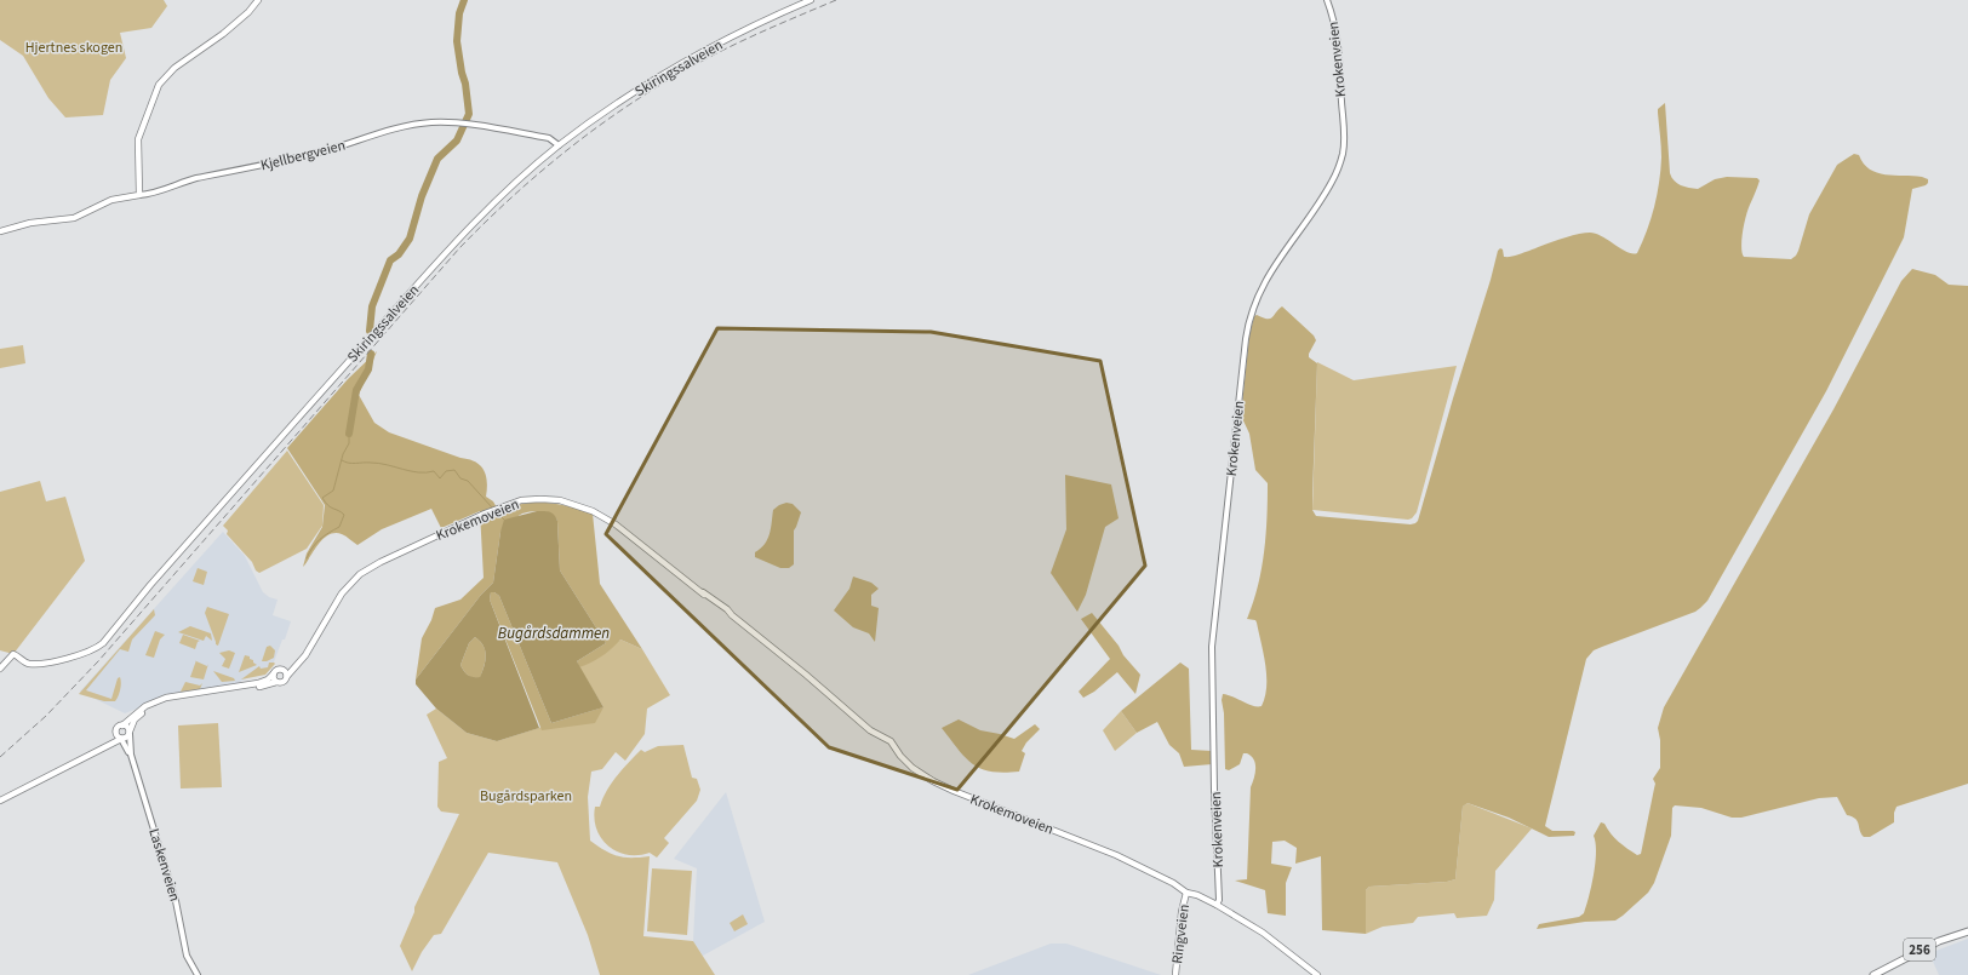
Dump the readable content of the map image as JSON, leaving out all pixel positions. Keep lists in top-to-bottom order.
{
  "streets": {
    "main road": [
      "Skiringssalveien",
      "Kjellbergveien",
      "Krokemoveien",
      "Ringveien",
      "256"
    ],
    "street": ["Krokenveien", "Laskenveien"]
  },
  "crossings": [
    ["Krokenveien", "Krokemoveien"],
    ["Skiringssalveien", "Kjellbergveien"],
    ["Krokemoveien", "Laskenveien"],
    ["Krokemoveien", "Ringveien"]
  ],
  "water": ["Bugårdsdammen"],
  "parks": ["Hjertnes skogen", "Bugårdsparken"]
}
